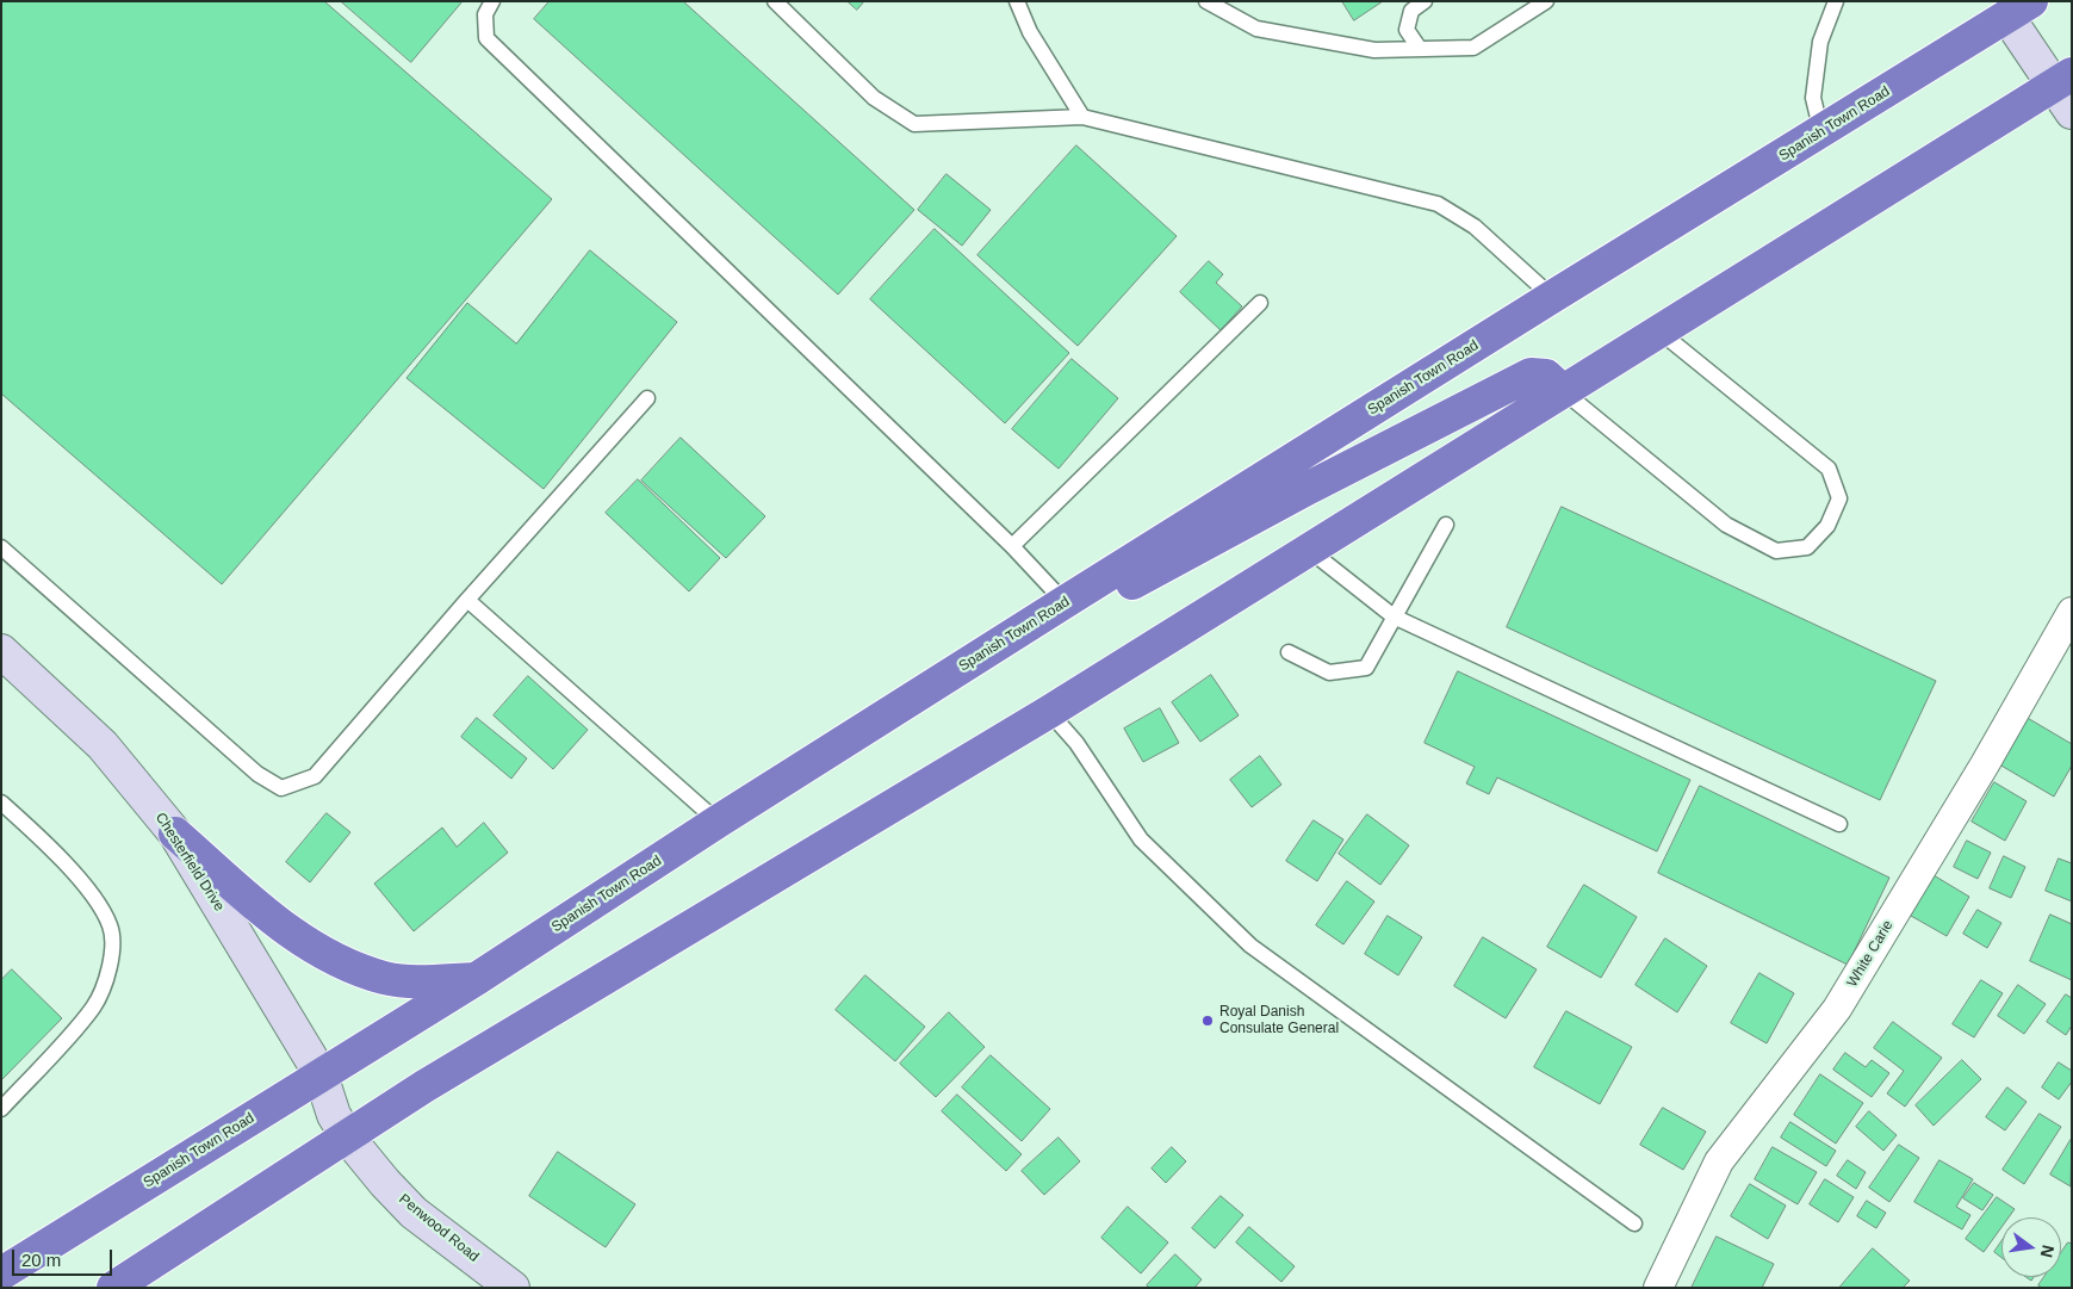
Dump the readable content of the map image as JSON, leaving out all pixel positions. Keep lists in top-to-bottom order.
{
  "streets": {
    "highway": ["Spanish Town Road"],
    "street": ["Chesterfield Drive", "White Carie", "Penwood Road"]
  },
  "crossings": [
    ["Spanish Town Road", "Chesterfield Drive"],
    ["Chesterfield Drive", "Penwood Road"]
  ],
  "places": ["Royal Danish Consulate General"],
  "scale_bar": "20 m",
  "north": "right"
}
